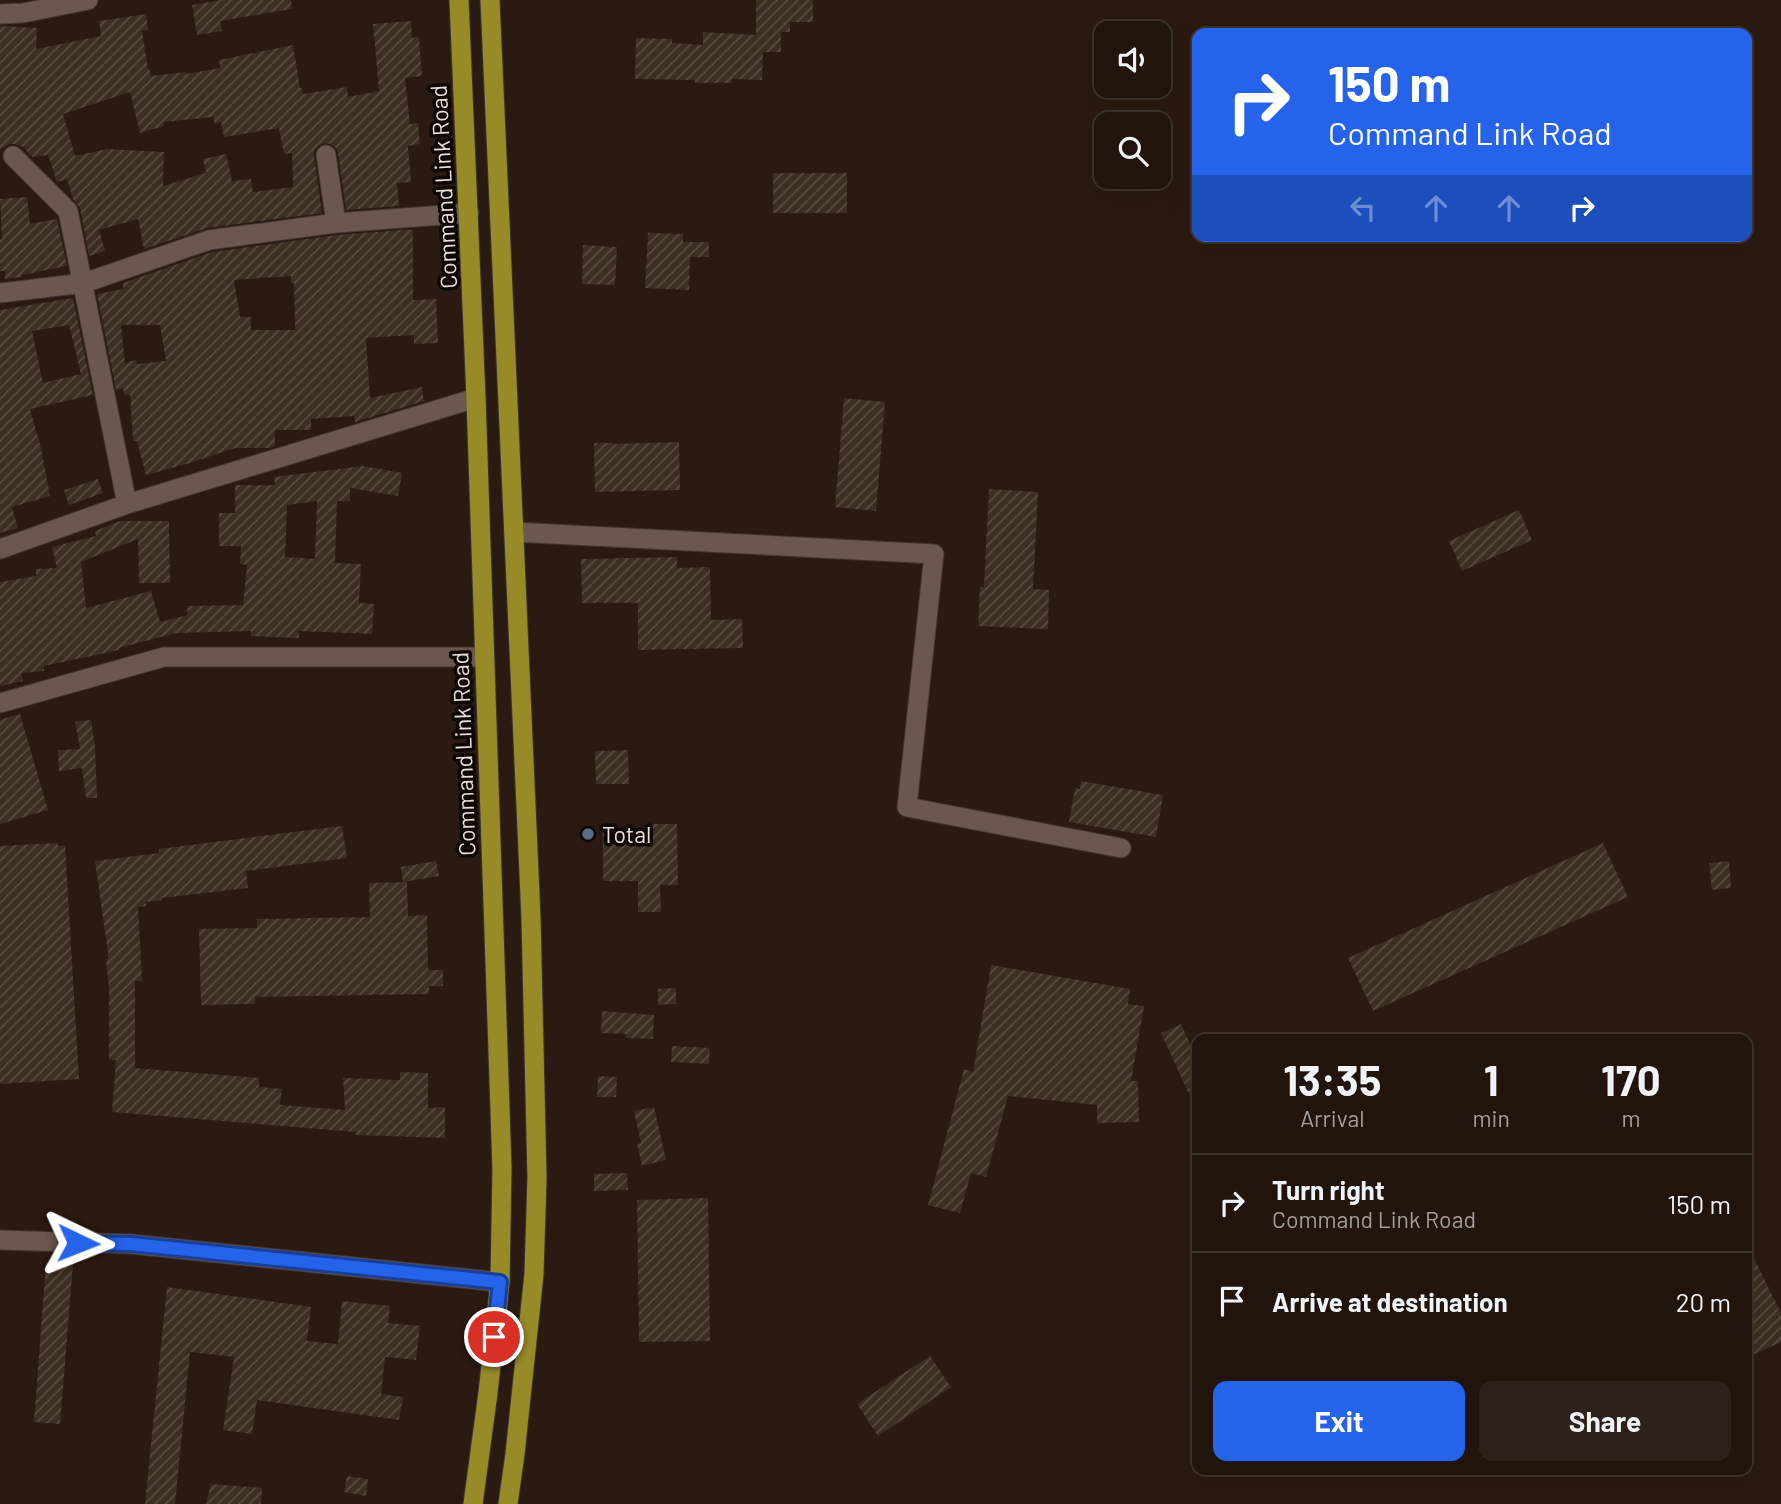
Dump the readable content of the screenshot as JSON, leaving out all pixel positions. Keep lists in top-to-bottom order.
{
  "streets": {
    "main road": ["Command Link Road"]
  },
  "places": ["Total"],
  "page": {
    "turn": ["150 m", "Command Link Road"],
    "eta": [
      "13:35",
      "Arrival",
      "1",
      "min",
      "170",
      "m"
    ],
    "list": [
      {
        "name": "Turn right",
        "note": "Command Link Road",
        "value": "150 m"
      },
      {
        "name": "Arrive at destination",
        "value": "20 m"
      }
    ],
    "buttons": ["Exit", "Share"]
  }
}
